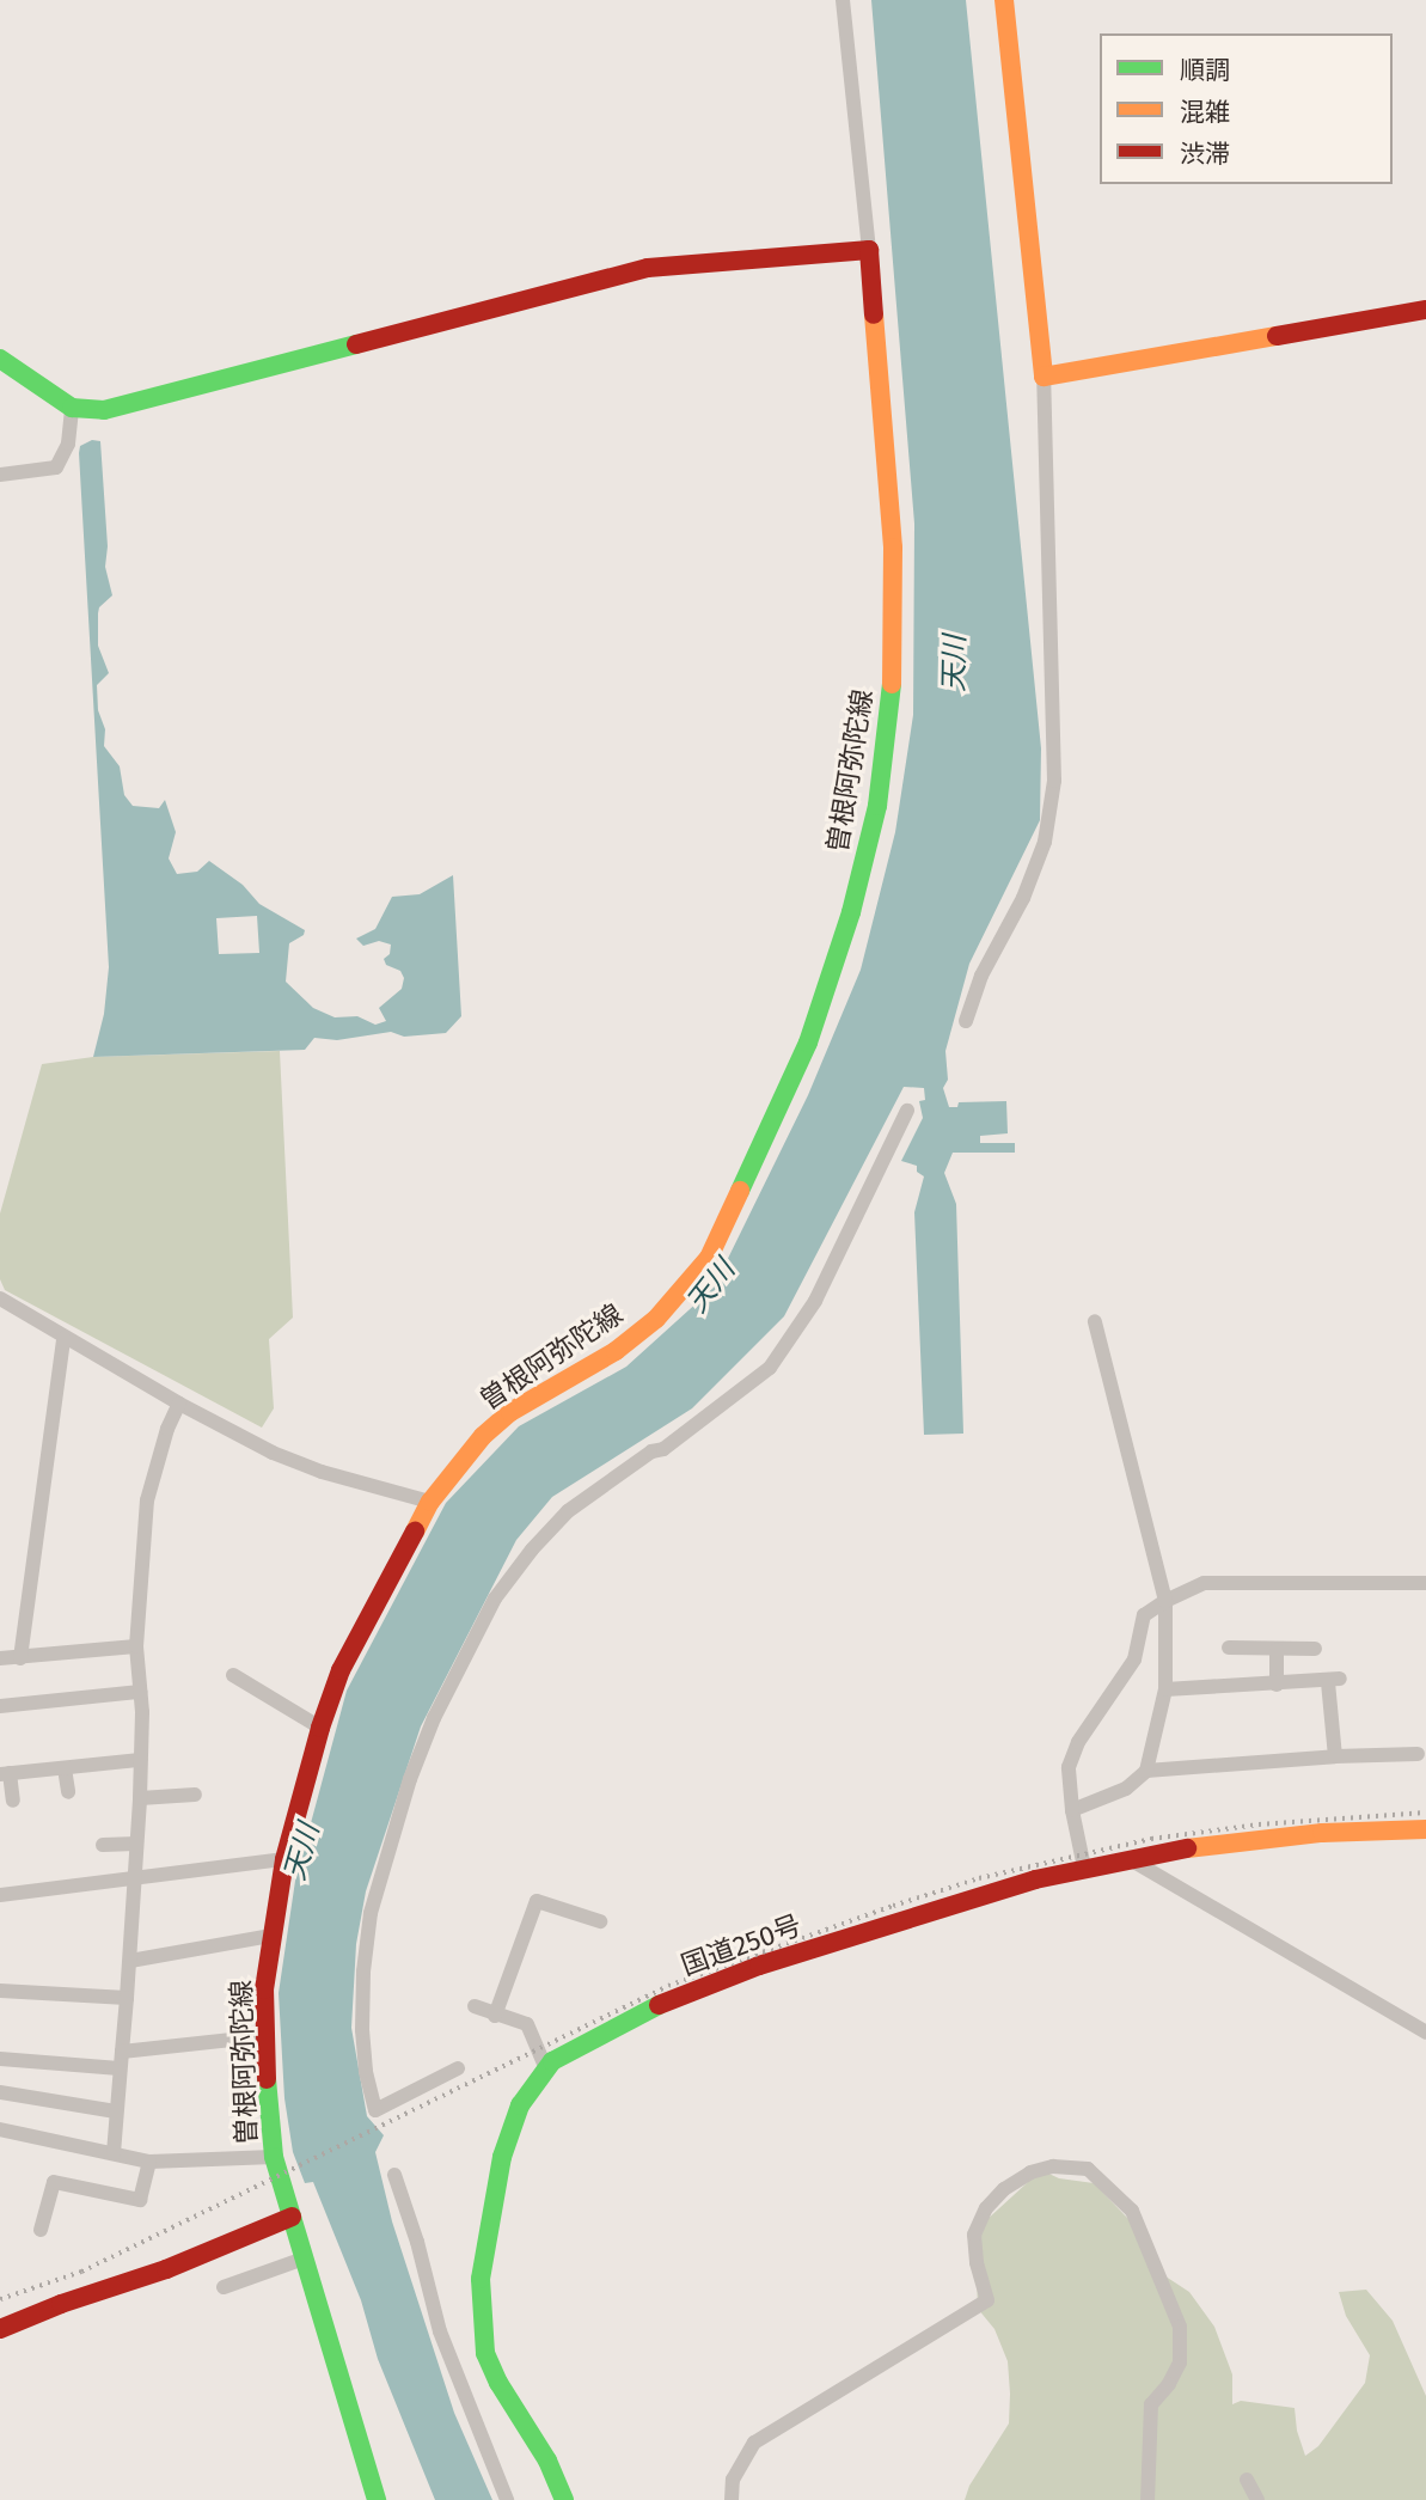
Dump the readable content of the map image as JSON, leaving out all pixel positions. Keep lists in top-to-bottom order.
{
  "streets": {
    "main road": ["曽根阿弥陀線", "国道250号"]
  },
  "water": ["天川"],
  "legend": ["順調", "混雑", "渋滞"]
}
